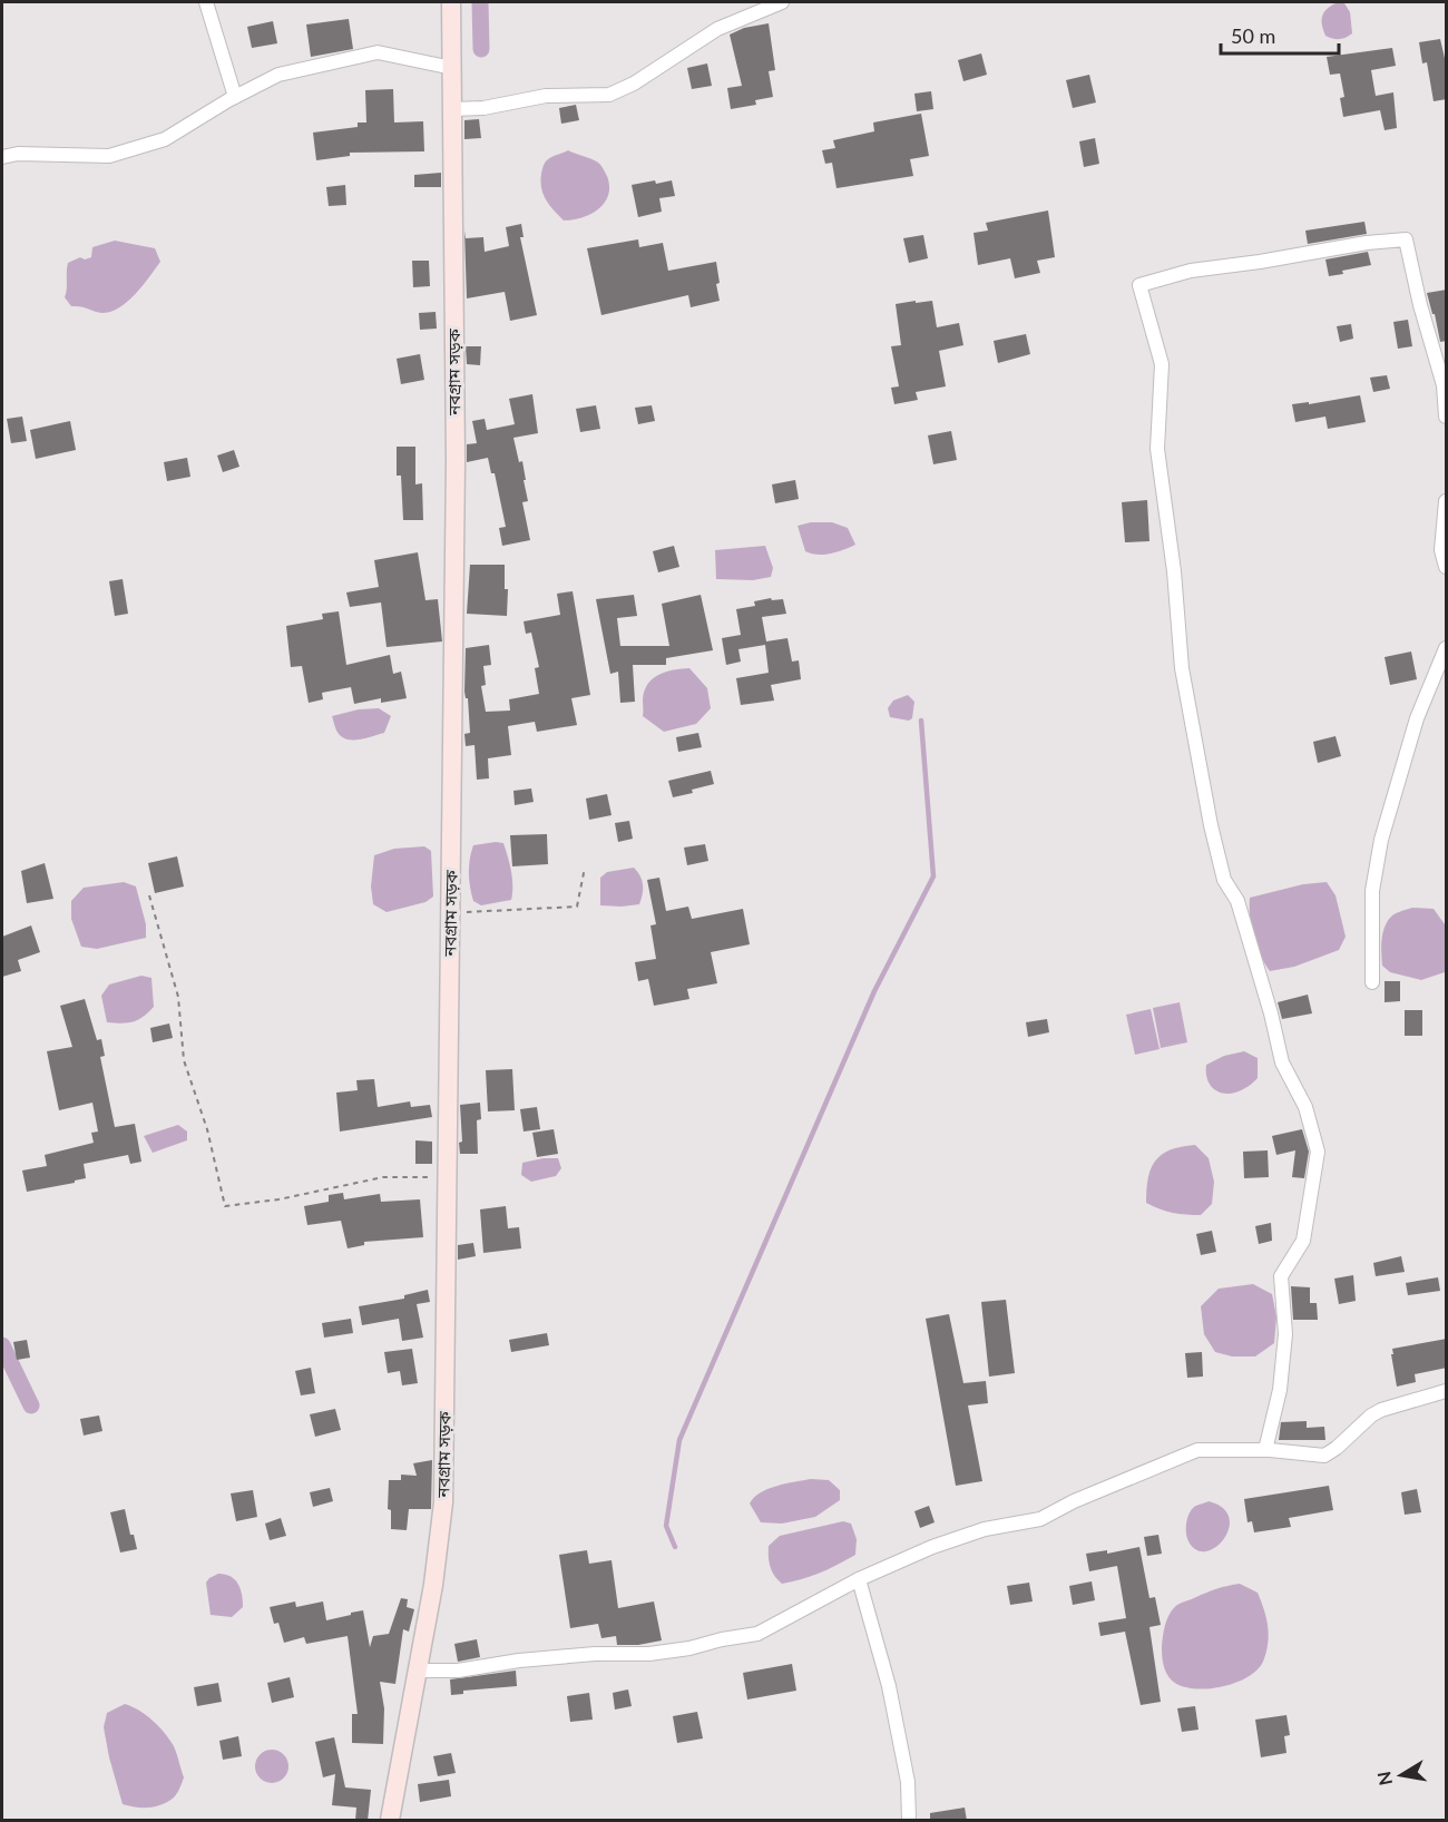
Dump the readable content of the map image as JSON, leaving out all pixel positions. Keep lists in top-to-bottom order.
{
  "streets": {
    "main road": ["নবগ্রাম সড়ক"]
  },
  "scale_bar": "50 m",
  "north": "left"
}
